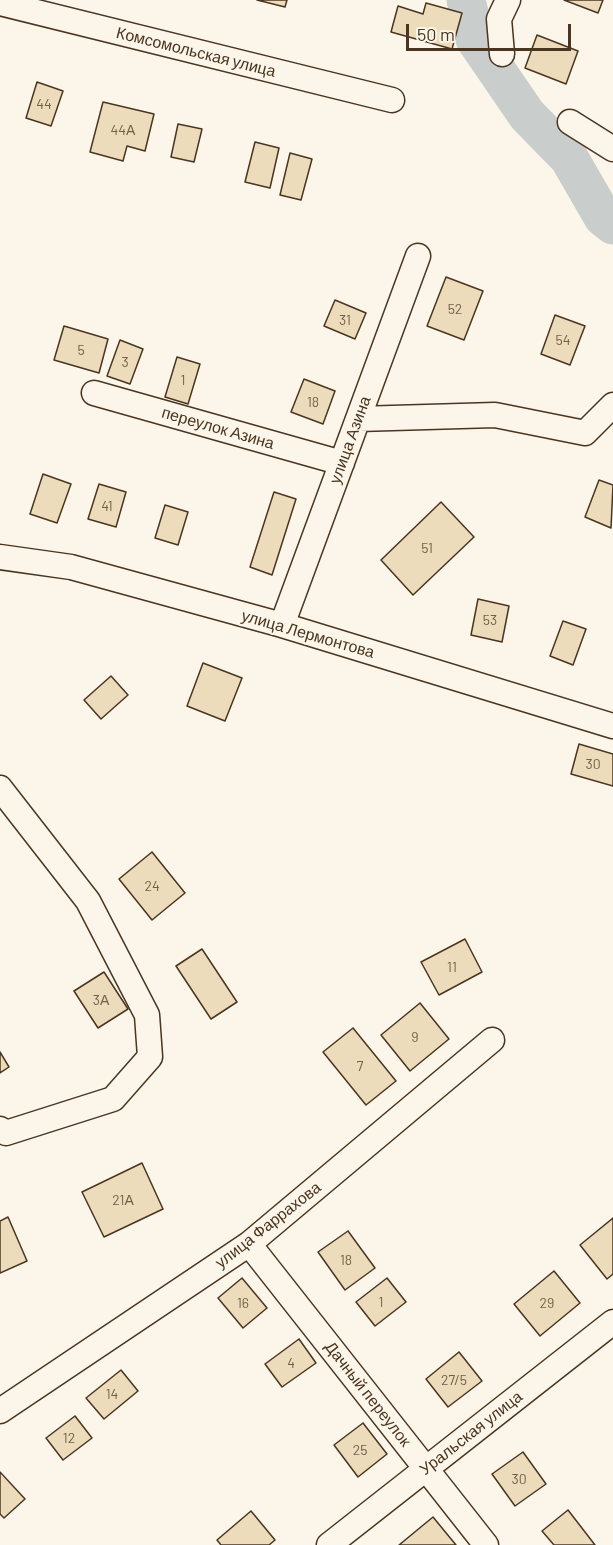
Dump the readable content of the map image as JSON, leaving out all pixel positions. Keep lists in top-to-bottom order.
{
  "streets": {
    "street": [
      "Комсомольская улица",
      "переулок Азина",
      "улица Азина",
      "улица Лермонтова",
      "улица Фаррахова",
      "Дачный переулок",
      "Уральская улица"
    ]
  },
  "crossings": [
    ["переулок Азина", "улица Азина"],
    ["улица Азина", "улица Лермонтова"],
    ["улица Фаррахова", "Дачный переулок"],
    ["Дачный переулок", "Уральская улица"]
  ],
  "house_numbers": [
    "44",
    "44А",
    "52",
    "31",
    "54",
    "5",
    "3",
    "1",
    "18",
    "41",
    "51",
    "53",
    "30",
    "24",
    "11",
    "3А",
    "9",
    "7",
    "21А",
    "18",
    "1",
    "16",
    "29",
    "4",
    "27/5",
    "14",
    "12",
    "25",
    "30"
  ],
  "scale_bar": "50 m"
}
